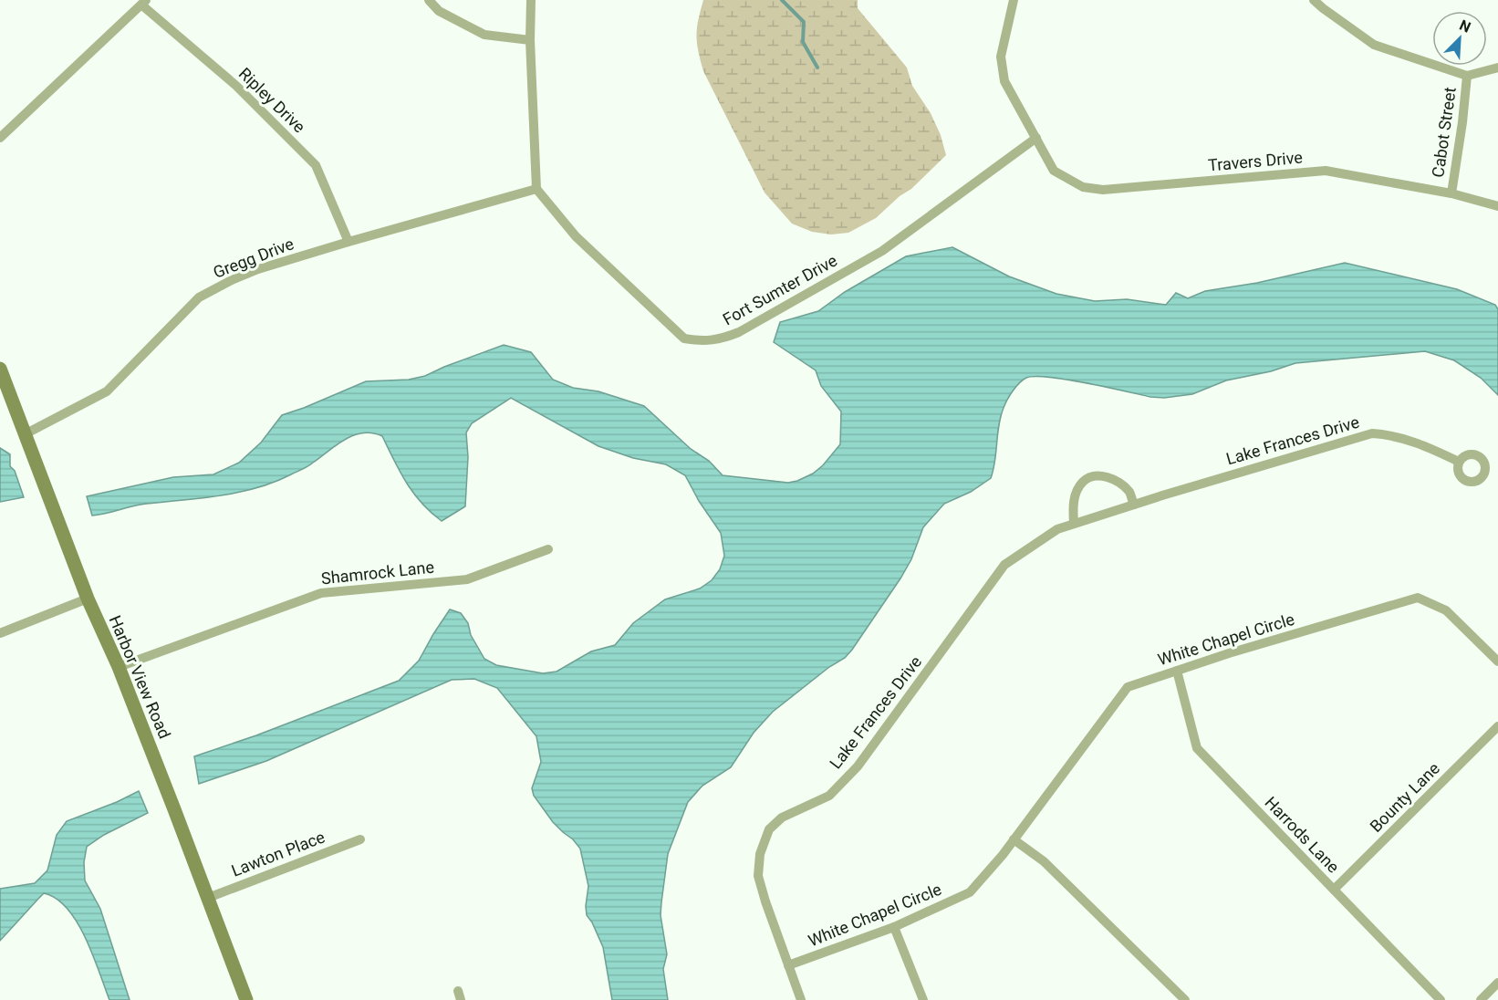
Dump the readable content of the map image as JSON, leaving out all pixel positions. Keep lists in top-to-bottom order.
{
  "streets": {
    "main road": ["Harbor View Road"],
    "street": [
      "Ripley Drive",
      "Cabot Street",
      "Travers Drive",
      "Gregg Drive",
      "Fort Sumter Drive",
      "Lake Frances Drive",
      "Shamrock Lane",
      "White Chapel Circle",
      "Bounty Lane",
      "Harrods Lane",
      "Lawton Place"
    ]
  },
  "crossings": [
    ["Ripley Drive", "Gregg Drive"],
    ["Cabot Street", "Travers Drive"],
    ["Travers Drive", "Fort Sumter Drive"],
    ["Gregg Drive", "Fort Sumter Drive"],
    ["Gregg Drive", "Harbor View Road"],
    ["Lake Frances Drive", "White Chapel Circle"],
    ["Shamrock Lane", "Harbor View Road"],
    ["White Chapel Circle", "Harrods Lane"],
    ["Harbor View Road", "Lawton Place"],
    ["Bounty Lane", "Harrods Lane"]
  ],
  "north": "top right"
}
